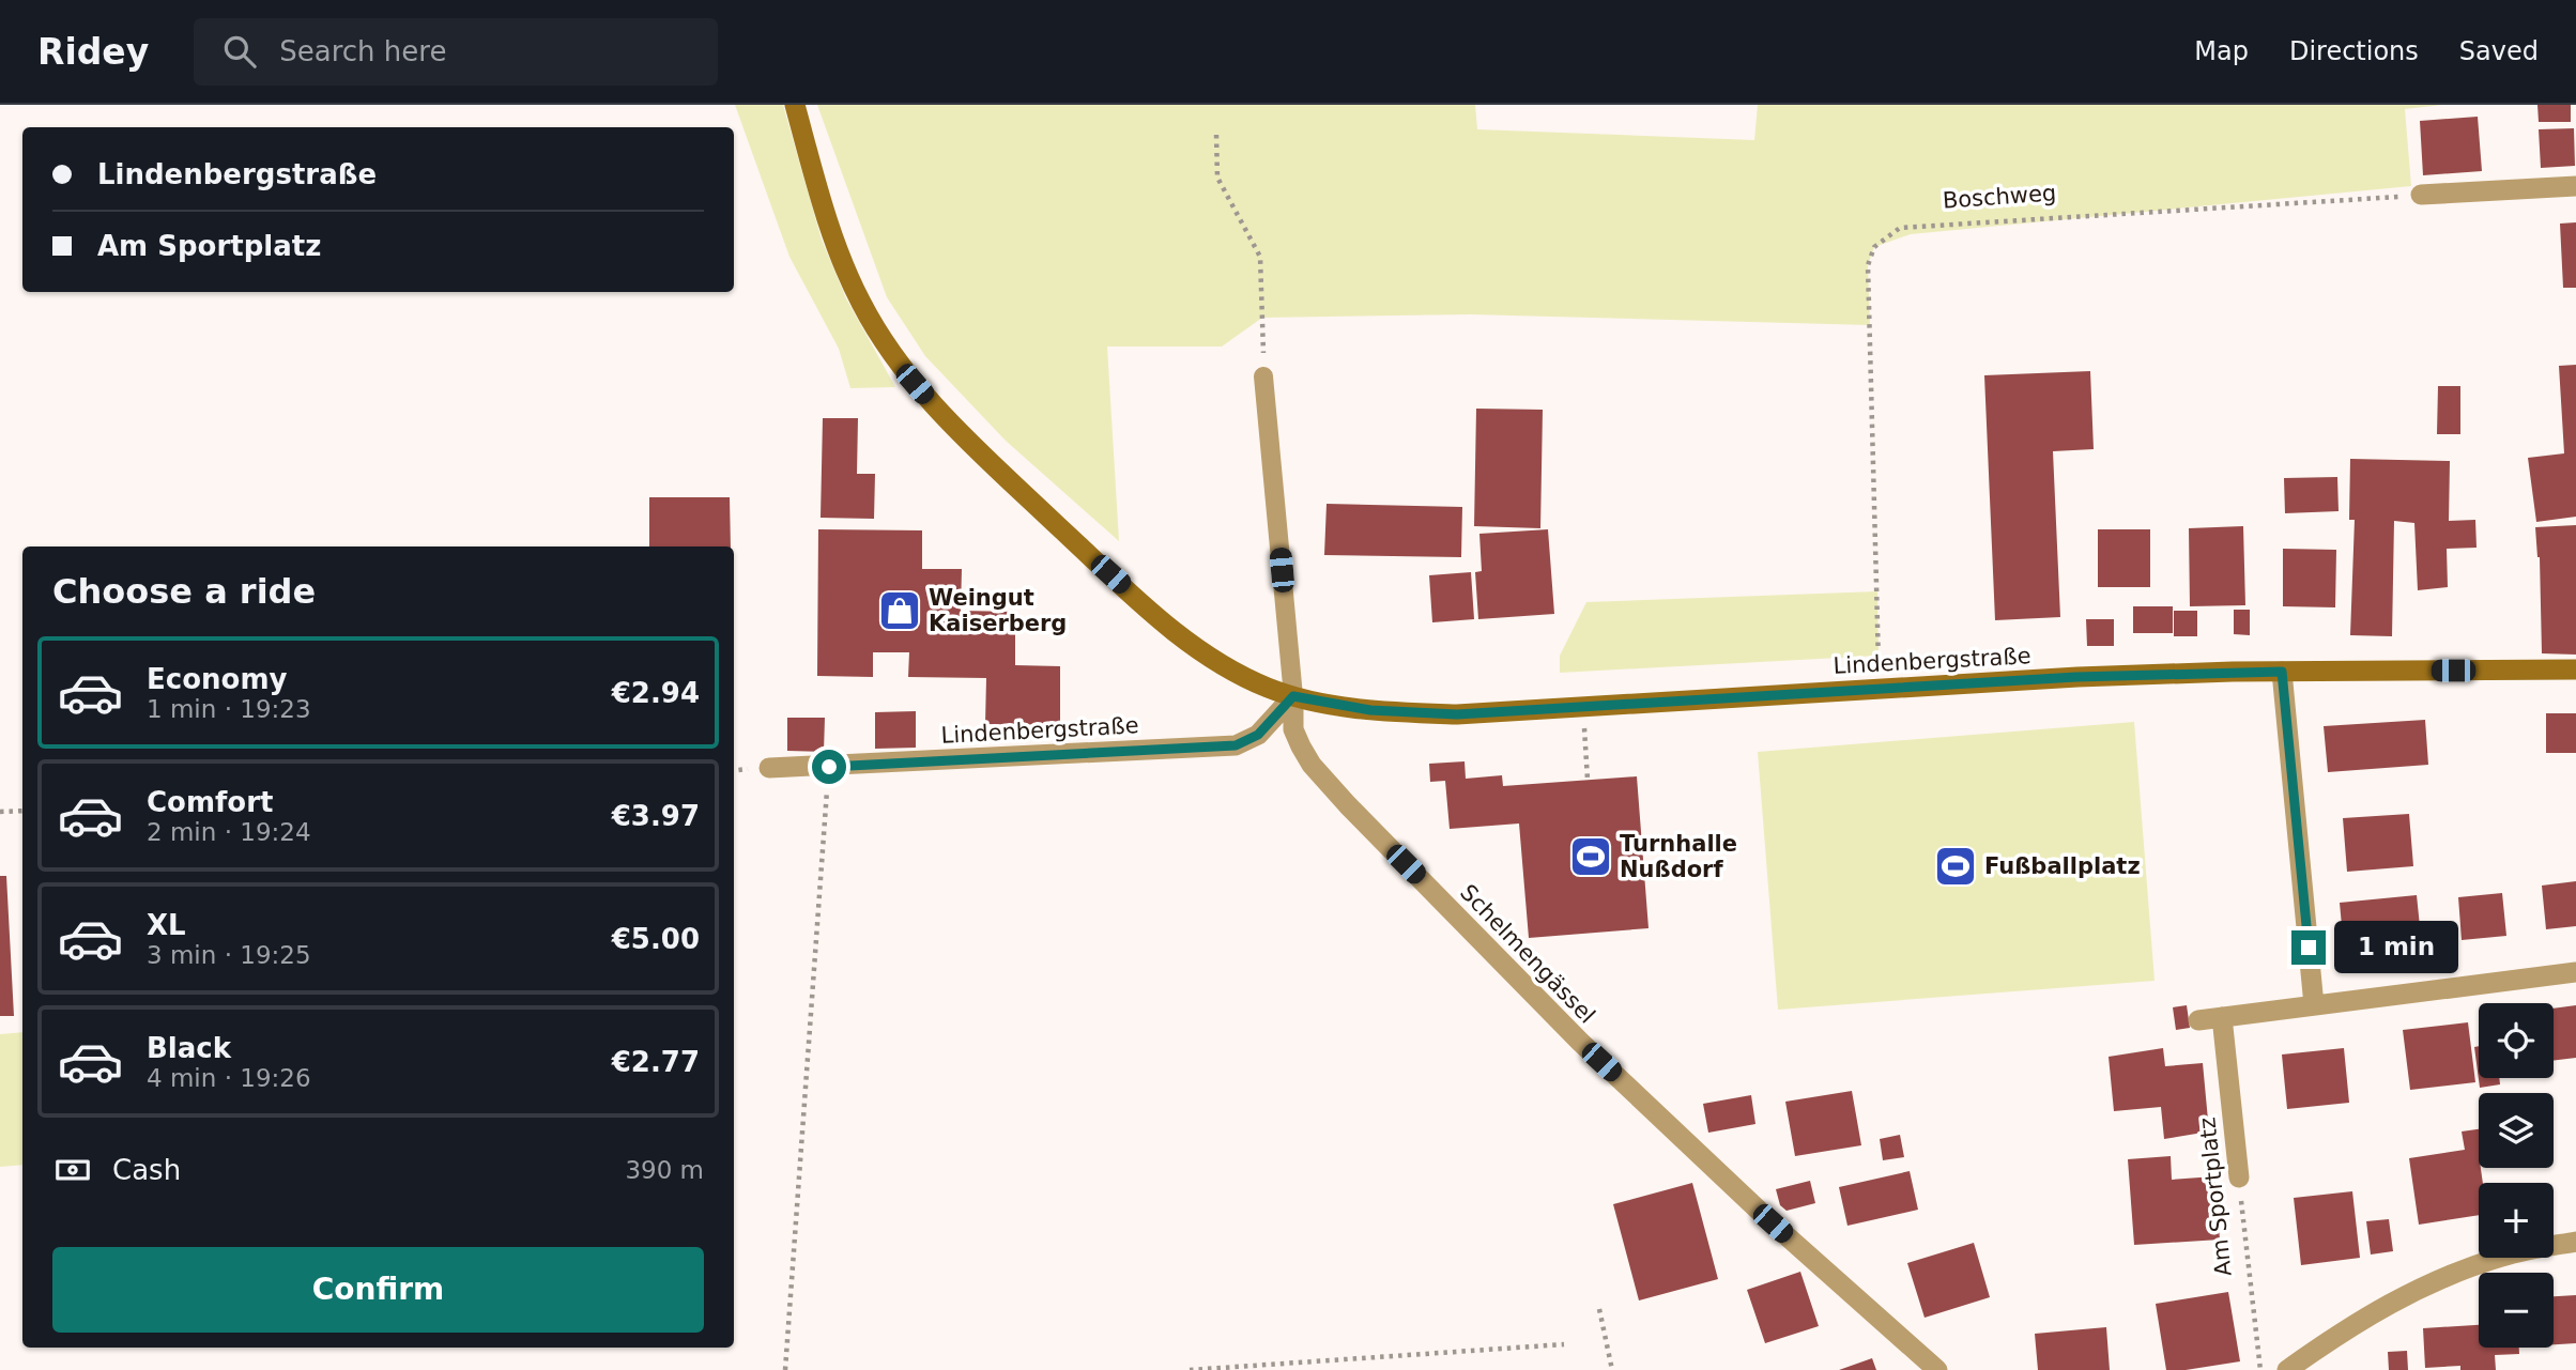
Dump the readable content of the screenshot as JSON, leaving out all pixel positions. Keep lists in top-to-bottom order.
{
  "streets": {
    "main road": ["Lindenbergstraße"],
    "street": ["Schelmengässel", "Am Sportplatz"],
    "path": ["Boschweg"]
  },
  "crossings": [
    ["Boschweg", "Lindenbergstraße"],
    ["Lindenbergstraße", "Schelmengässel"]
  ],
  "places": {
    "shop": ["Weingut Kaiserberg"],
    "sports": ["Turnhalle Nußdorf", "Fußballplatz"]
  },
  "page": {
    "header": "Ridey",
    "search": "Search here",
    "nav": ["Map", "Directions", "Saved"],
    "banner": ["Lindenbergstraße", "Am Sportplatz"],
    "heading": "Choose a ride",
    "list": [
      {
        "name": "Economy",
        "note": "1 min · 19:23",
        "value": "€2.94"
      },
      {
        "name": "Comfort",
        "note": "2 min · 19:24",
        "value": "€3.97"
      },
      {
        "name": "XL",
        "note": "3 min · 19:25",
        "value": "€5.00"
      },
      {
        "name": "Black",
        "note": "4 min · 19:26",
        "value": "€2.77"
      }
    ],
    "bubble": "1 min",
    "map_buttons": ["+", "−"],
    "pay": ["Cash", "390 m"],
    "buttons": "Confirm"
  }
}
